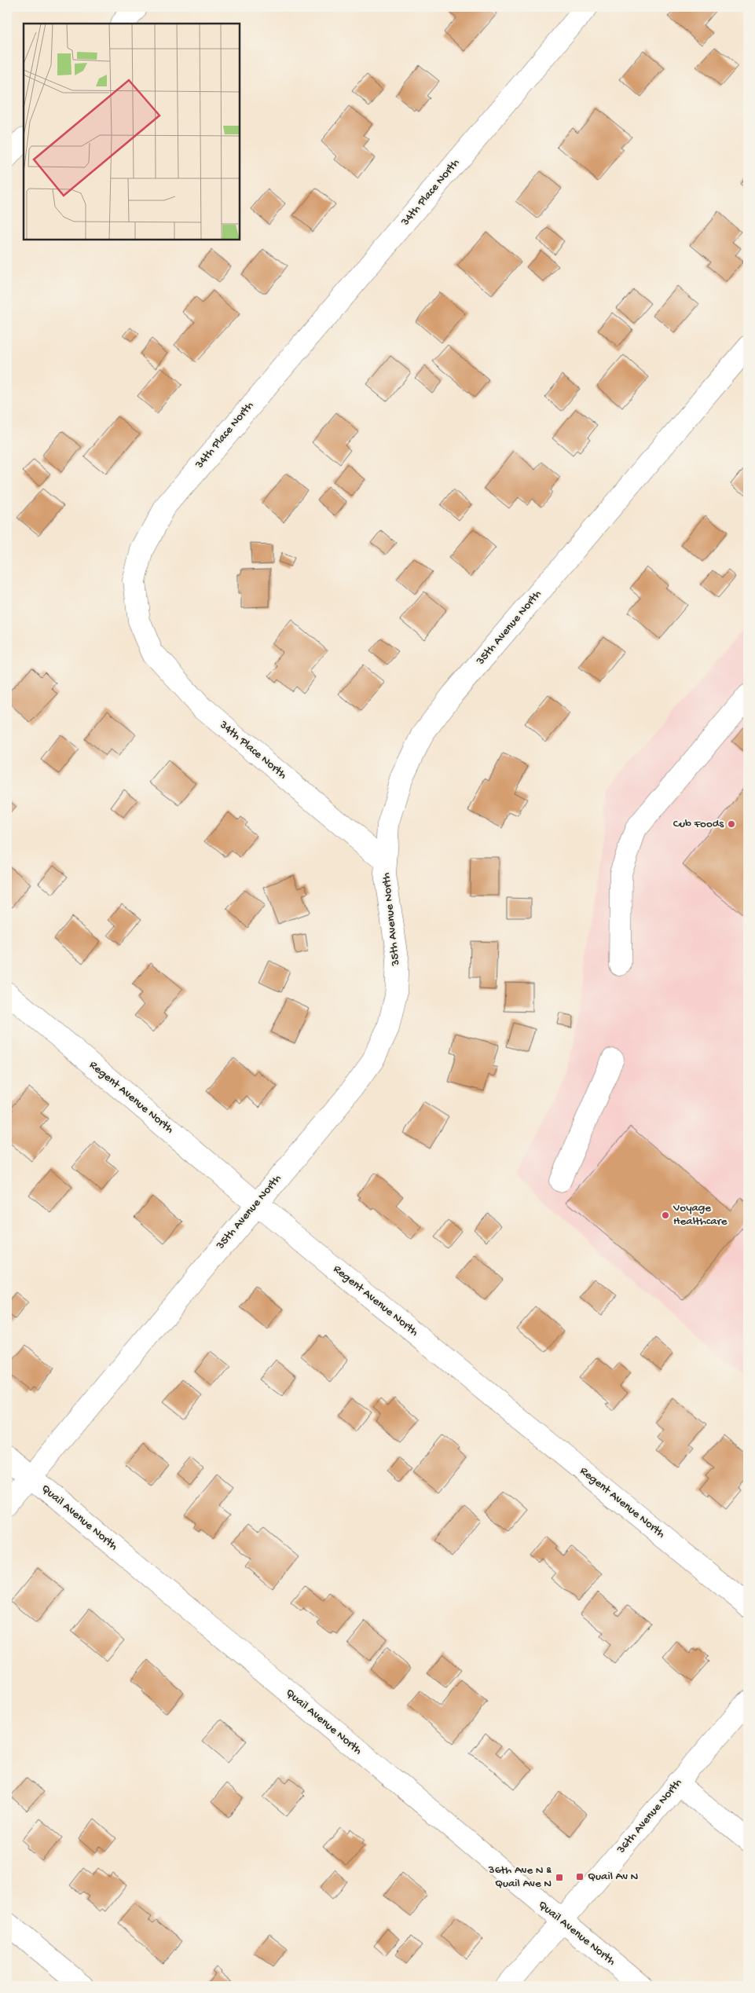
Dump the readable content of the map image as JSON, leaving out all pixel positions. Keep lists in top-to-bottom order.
{
  "streets": {
    "street": [
      "34th Place North",
      "35th Avenue North",
      "Regent Avenue North",
      "Quail Avenue North",
      "36th Avenue North"
    ]
  },
  "crossings": [
    ["34th Place North", "35th Avenue North"],
    ["35th Avenue North", "Regent Avenue North"],
    ["35th Avenue North", "Quail Avenue North"],
    ["Quail Avenue North", "36th Avenue North"]
  ],
  "places": {
    "other": ["Cub Foods", "Voyage Healthcare"],
    "transit": ["Quail Av N", "36th Ave N & Quail Ave N"]
  }
}
